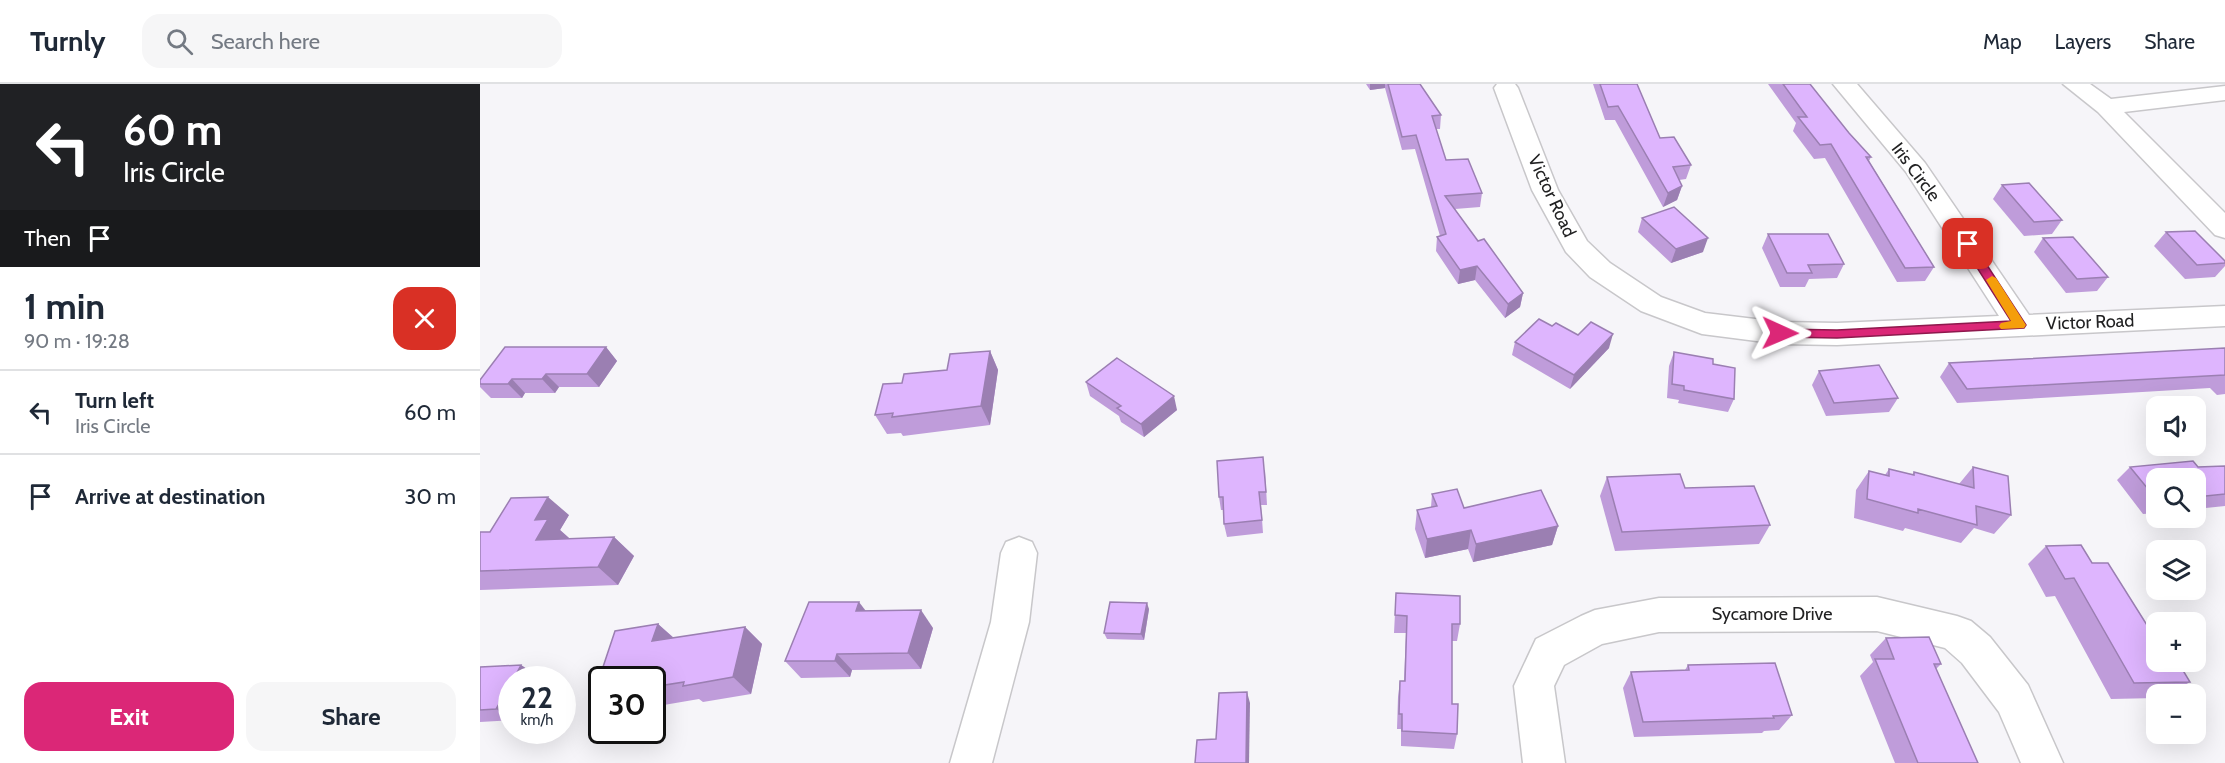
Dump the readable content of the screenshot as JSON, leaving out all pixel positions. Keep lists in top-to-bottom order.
{
  "streets": {
    "street": ["Iris Circle", "Victor Road", "Sycamore Drive"]
  },
  "crossings": [
    ["Iris Circle", "Victor Road"]
  ],
  "page": {
    "header": "Turnly",
    "search": "Search here",
    "nav": ["Map", "Layers", "Share"],
    "turn": ["60 m", "Iris Circle"],
    "then": "Then",
    "heading": ["1 min", "90 m · 19:28"],
    "list": [
      {
        "name": "Turn left",
        "note": "Iris Circle",
        "value": "60 m"
      },
      {
        "name": "Arrive at destination",
        "value": "30 m"
      }
    ],
    "map_buttons": ["+", "−"],
    "speed": "22 km/h",
    "limit": "30",
    "buttons": ["Exit", "Share"]
  }
}
